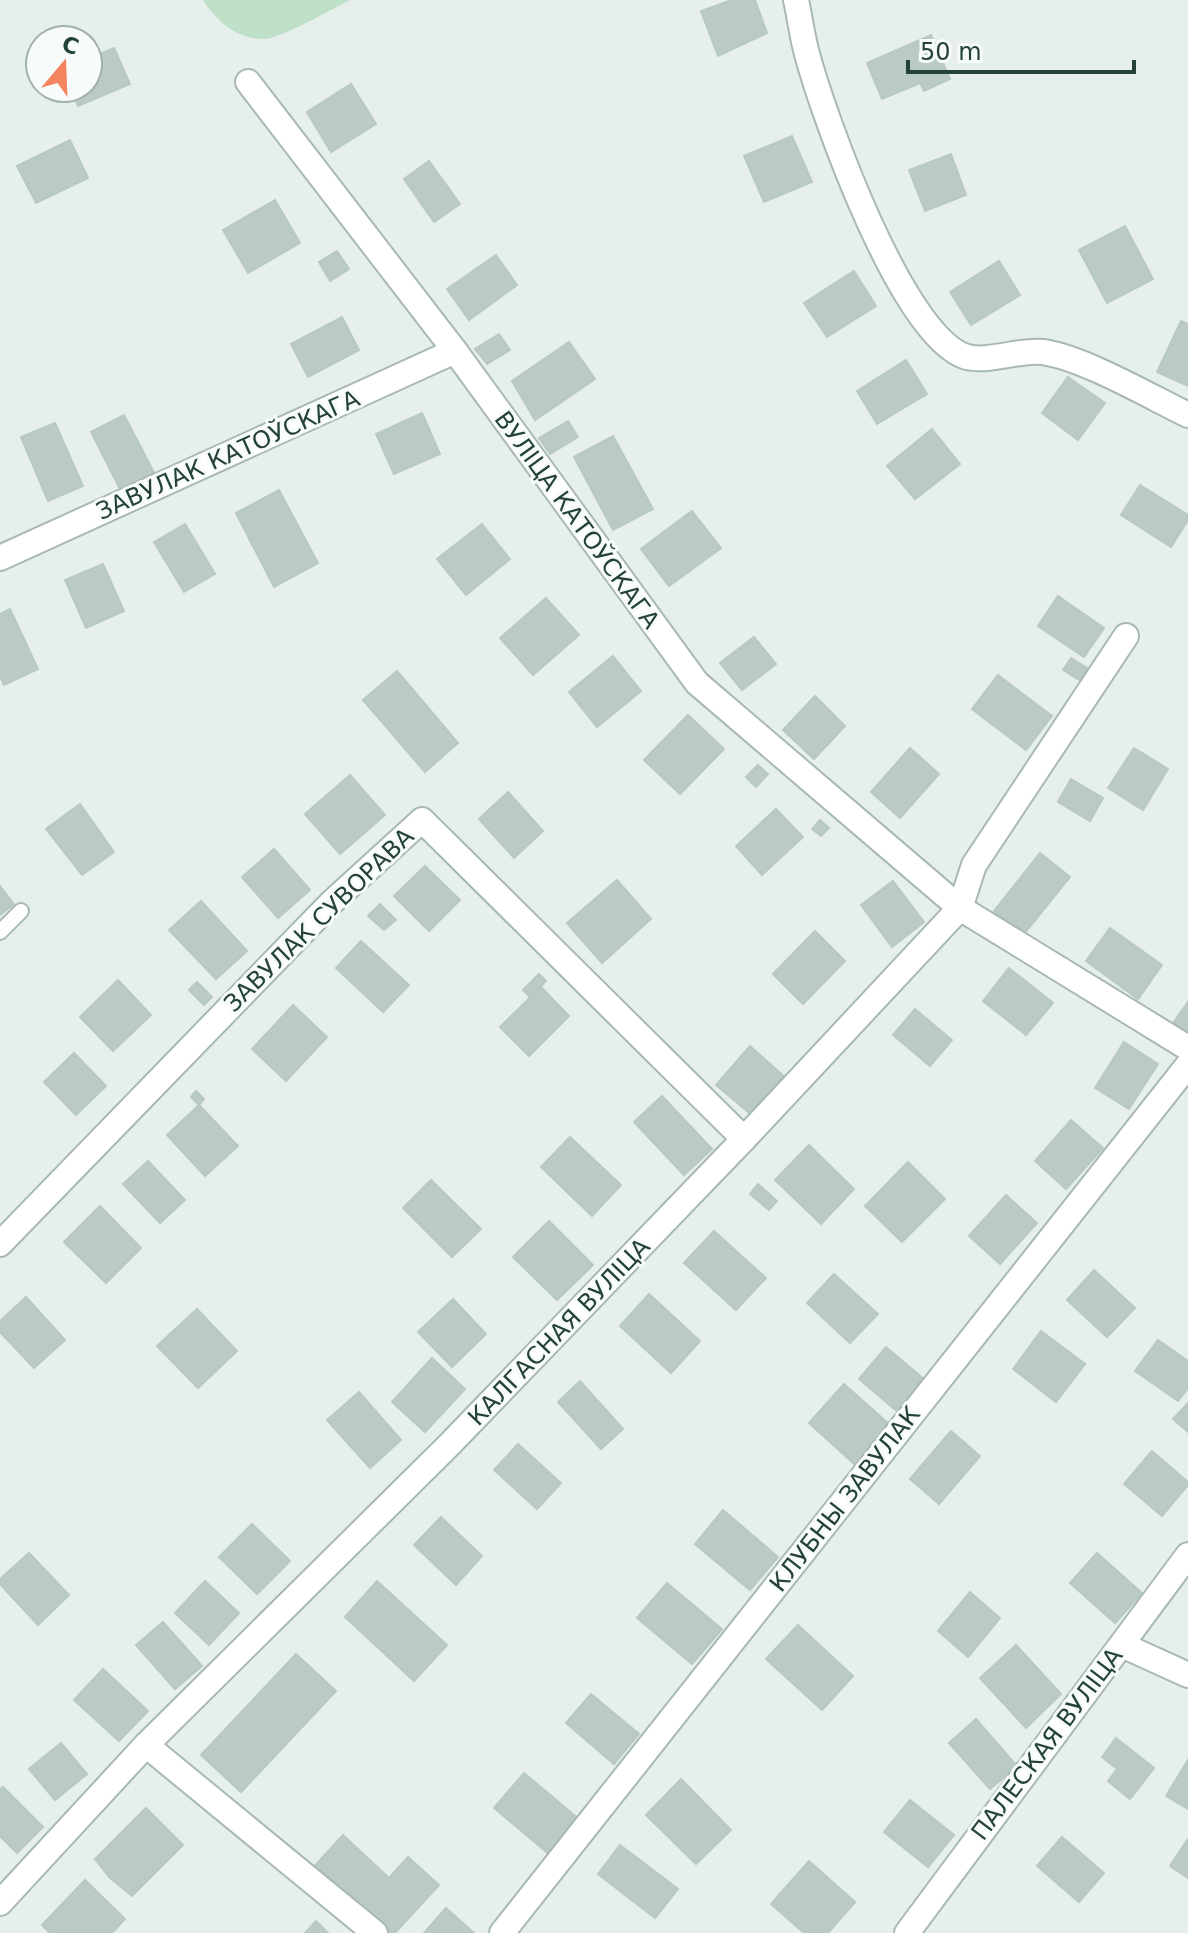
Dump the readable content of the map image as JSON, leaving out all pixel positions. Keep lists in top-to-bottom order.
{
  "streets": {
    "street": [
      "ЗАВУЛАК КАТОЎСКАГА",
      "ВУЛІЦА КАТОЎСКАГА",
      "ЗАВУЛАК СУВОРАВА",
      "КАЛГАСНАЯ ВУЛІЦА",
      "КЛУБНЫ ЗАВУЛАК",
      "ПАЛЕСКАЯ ВУЛІЦА"
    ]
  },
  "crossings": [
    ["ЗАВУЛАК КАТОЎСКАГА", "ВУЛІЦА КАТОЎСКАГА"],
    ["ВУЛІЦА КАТОЎСКАГА", "КАЛГАСНАЯ ВУЛІЦА"],
    ["ЗАВУЛАК СУВОРАВА", "КАЛГАСНАЯ ВУЛІЦА"]
  ],
  "scale_bar": "50 m",
  "north": "top"
}
